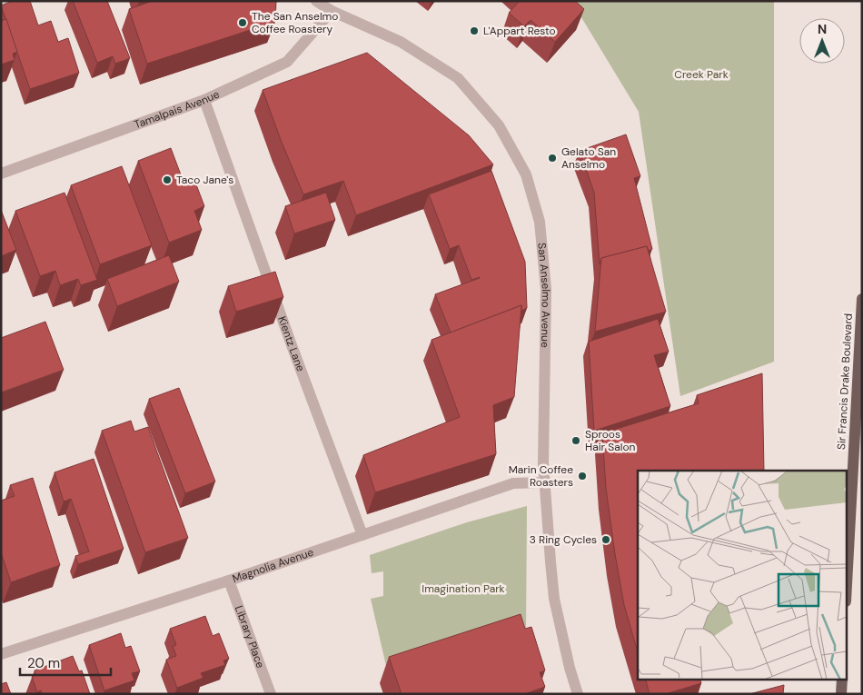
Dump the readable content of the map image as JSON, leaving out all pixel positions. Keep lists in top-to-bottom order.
{
  "streets": {
    "main road": ["Sir Francis Drake Boulevard"],
    "street": [
      "Tamalpais Avenue",
      "San Anselmo Avenue",
      "Kientz Lane",
      "Magnolia Avenue",
      "Library Place"
    ]
  },
  "crossings": [
    ["Tamalpais Avenue", "San Anselmo Avenue"],
    ["Tamalpais Avenue", "Kientz Lane"],
    ["San Anselmo Avenue", "Magnolia Avenue"],
    ["Kientz Lane", "Magnolia Avenue"],
    ["Magnolia Avenue", "Library Place"]
  ],
  "parks": ["Creek Park", "Imagination Park"],
  "places": [
    "The San Anselmo Coffee Roastery",
    "L'Appart Resto",
    "Gelato San Anselmo",
    "Taco Jane's",
    "Sproos Hair Salon",
    "Marin Coffee Roasters",
    "3 Ring Cycles"
  ],
  "scale_bar": "20 m",
  "north": "top"
}
